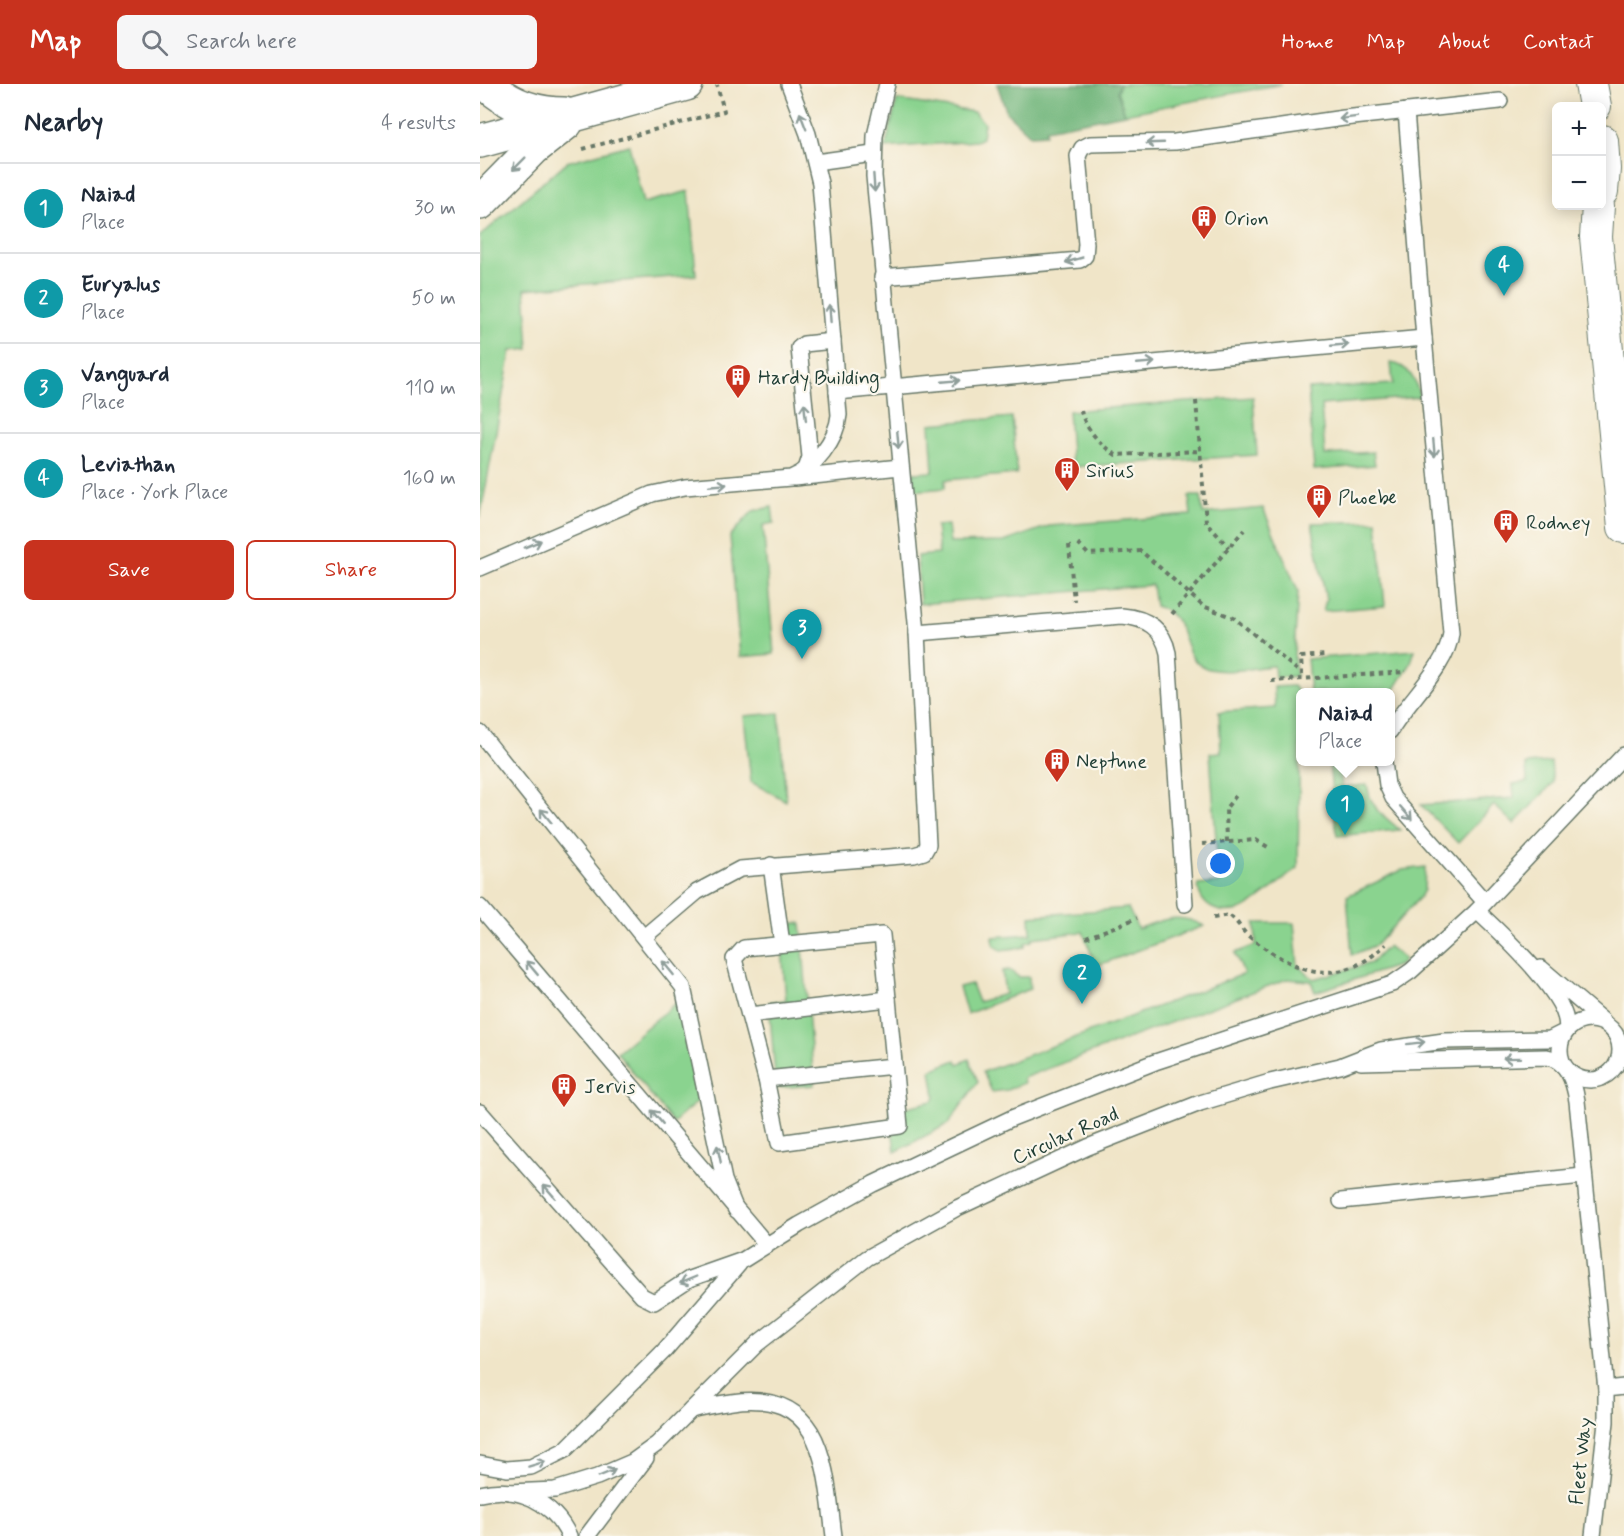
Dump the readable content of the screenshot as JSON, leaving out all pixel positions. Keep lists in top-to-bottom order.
{
  "streets": {
    "lane": ["Circular Road", "Fleet Way"]
  },
  "places": {
    "building": [
      "Orion",
      "Hardy Building",
      "Sirius",
      "Phoebe",
      "Rodney",
      "Neptune",
      "Jervis"
    ]
  },
  "page": {
    "header": "Map",
    "search": "Search here",
    "nav": [
      "Home",
      "Map",
      "About",
      "Contact"
    ],
    "heading": ["Nearby", "4 results"],
    "map_buttons": ["+", "−"],
    "list": [
      {
        "mark": "1",
        "name": "Naiad",
        "note": "Place",
        "value": "30 m"
      },
      {
        "mark": "2",
        "name": "Euryalus",
        "note": "Place",
        "value": "50 m"
      },
      {
        "mark": "3",
        "name": "Vanguard",
        "note": "Place",
        "value": "110 m"
      },
      {
        "mark": "4",
        "name": "Leviathan",
        "note": "Place · York Place",
        "value": "160 m"
      }
    ],
    "pins": [
      "4",
      "3",
      "1",
      "2"
    ],
    "buttons": ["Save", "Share"],
    "popup": ["Naiad", "Place"]
  }
}
